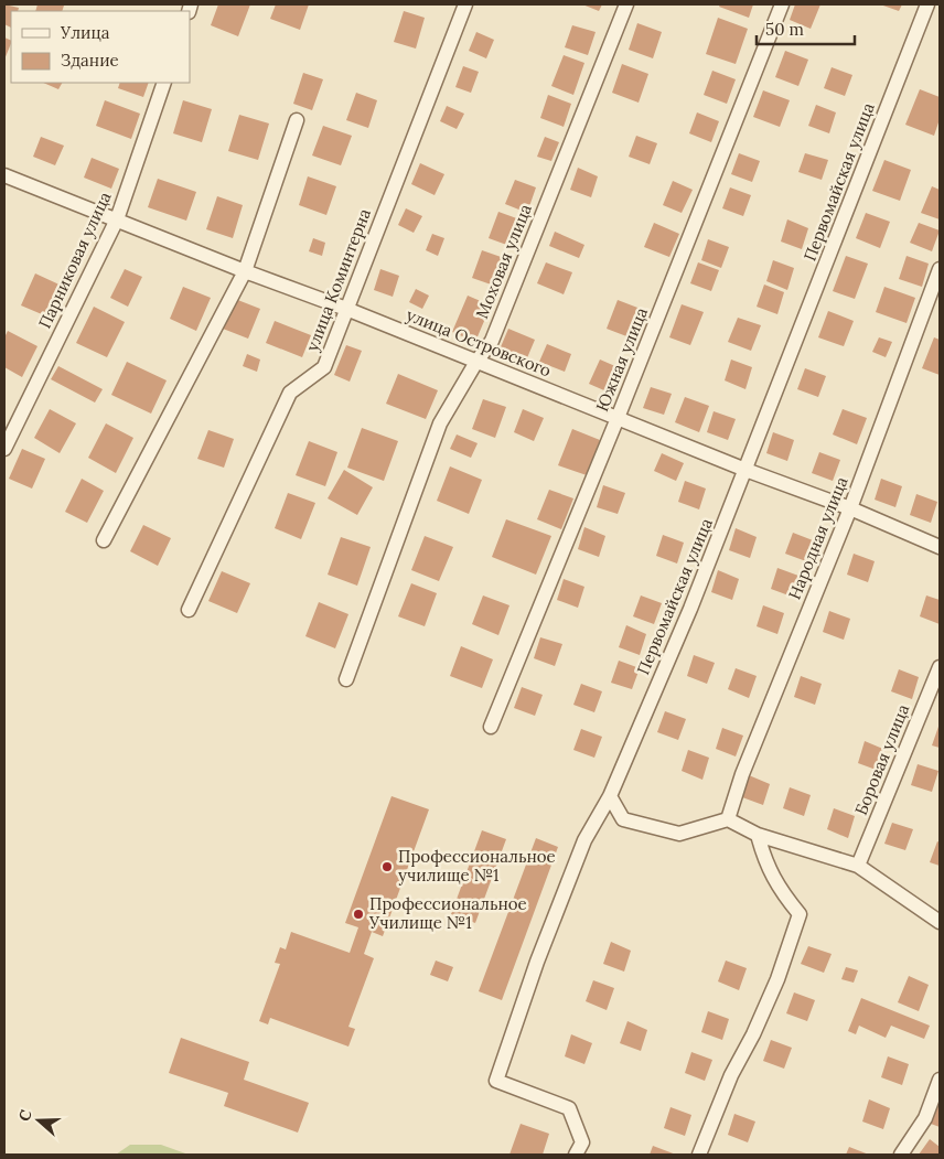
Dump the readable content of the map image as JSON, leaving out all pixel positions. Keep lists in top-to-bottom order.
{
  "streets": {
    "street": [
      "Первомайская улица",
      "Парниковая улица",
      "Моховая улица",
      "улица Коминтерна",
      "улица Островского",
      "Южная улица",
      "Народная улица",
      "Боровая улица"
    ]
  },
  "crossings": [
    ["Первомайская улица", "улица Островского"],
    ["Парниковая улица", "улица Островского"],
    ["Моховая улица", "улица Островского"],
    ["улица Коминтерна", "улица Островского"],
    ["улица Островского", "Южная улица"],
    ["улица Островского", "Народная улица"]
  ],
  "places": ["Профессиональное училище №1", "Профессиональное Училище №1"],
  "legend": ["Улица", "Здание"],
  "scale_bar": "50 m",
  "north": "left"
}
